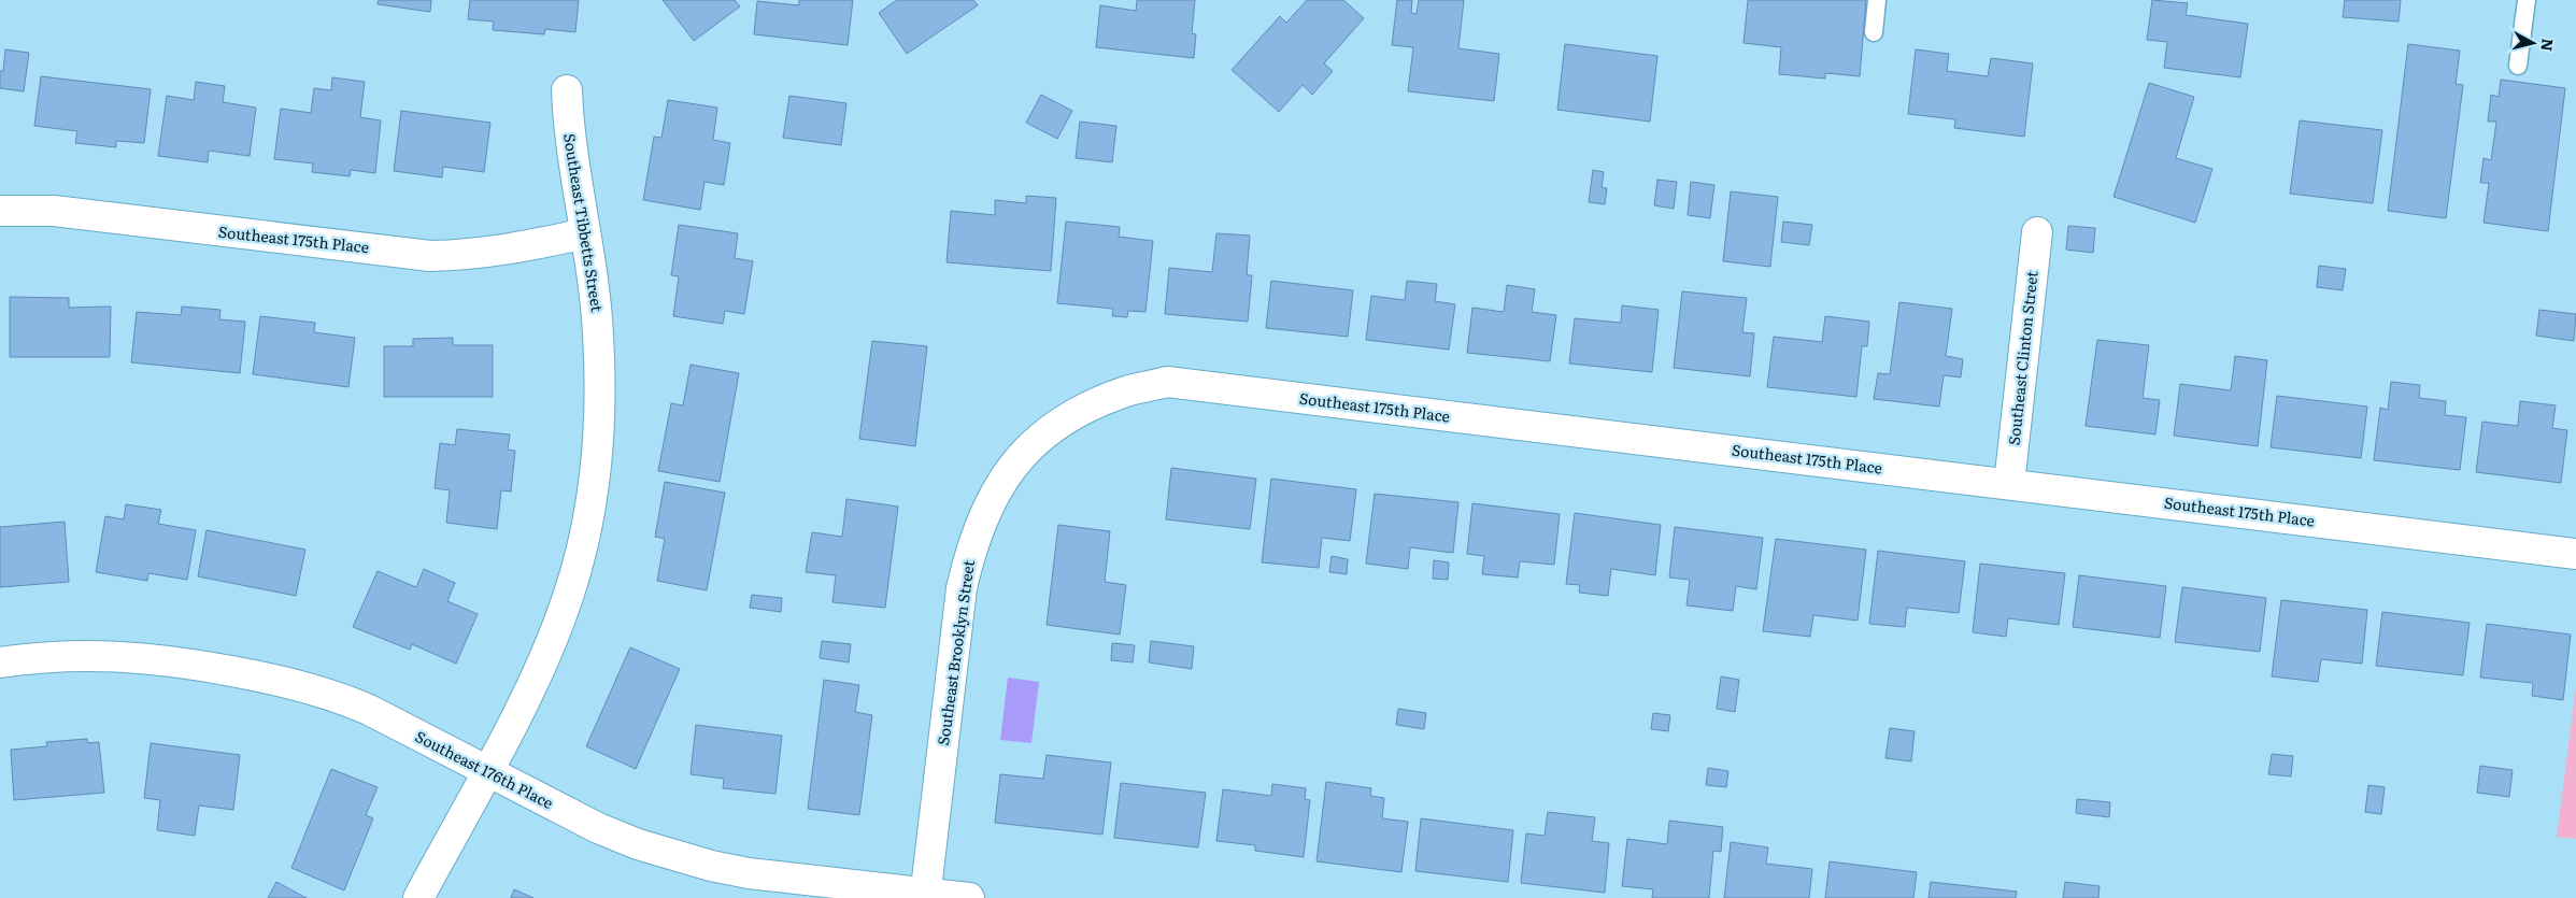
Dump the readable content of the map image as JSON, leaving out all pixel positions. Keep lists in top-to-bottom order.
{
  "streets": {
    "street": [
      "Southeast Tibbetts Street",
      "Southeast 175th Place",
      "Southeast Clinton Street",
      "Southeast Brooklyn Street",
      "Southeast 176th Place"
    ]
  },
  "crossings": [
    ["Southeast Tibbetts Street", "Southeast 175th Place"],
    ["Southeast Tibbetts Street", "Southeast 176th Place"],
    ["Southeast 175th Place", "Southeast Clinton Street"],
    ["Southeast 175th Place", "Southeast Brooklyn Street"],
    ["Southeast Brooklyn Street", "Southeast 176th Place"]
  ],
  "north": "right"
}
